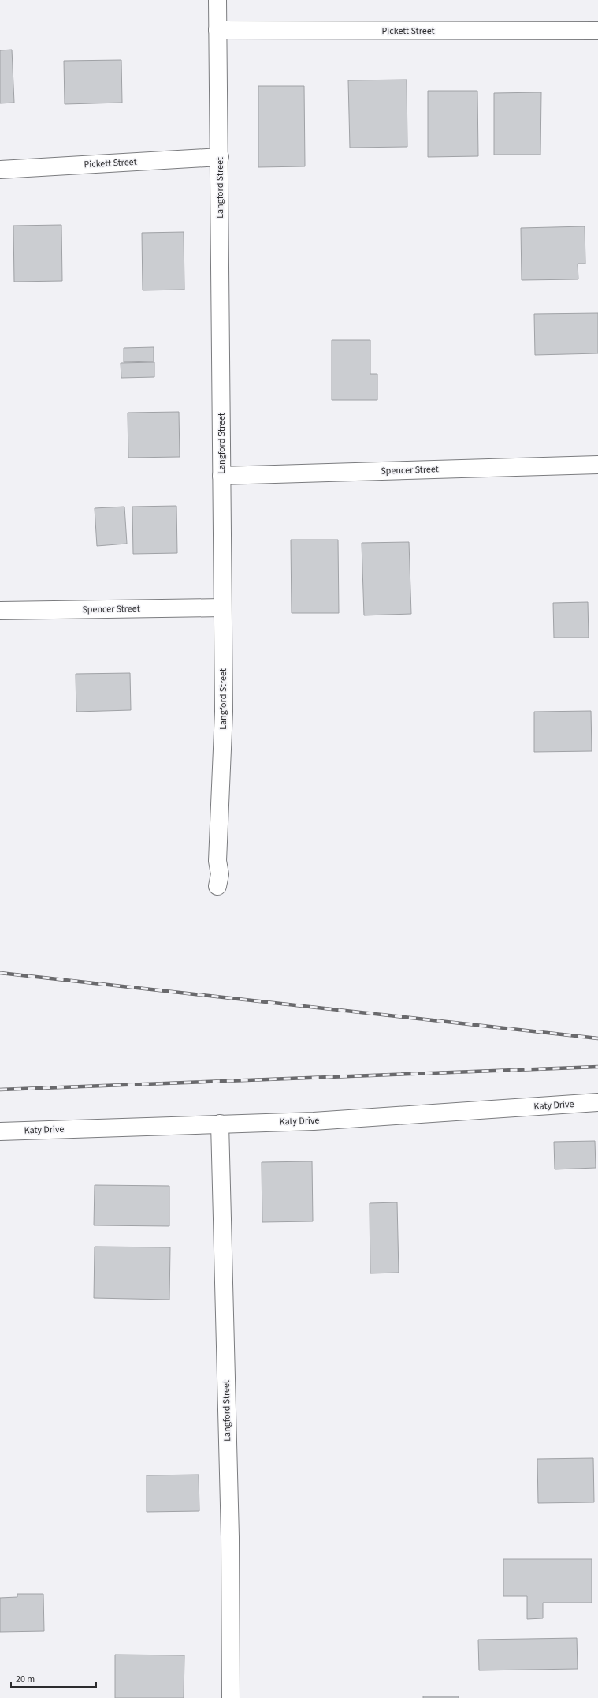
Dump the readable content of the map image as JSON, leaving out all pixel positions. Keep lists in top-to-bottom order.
{
  "streets": {
    "street": [
      "Pickett Street",
      "Langford Street",
      "Spencer Street",
      "Katy Drive"
    ]
  },
  "crossings": [
    ["Pickett Street", "Langford Street"],
    ["Langford Street", "Spencer Street"],
    ["Langford Street", "Katy Drive"]
  ],
  "scale_bar": "20 m"
}
